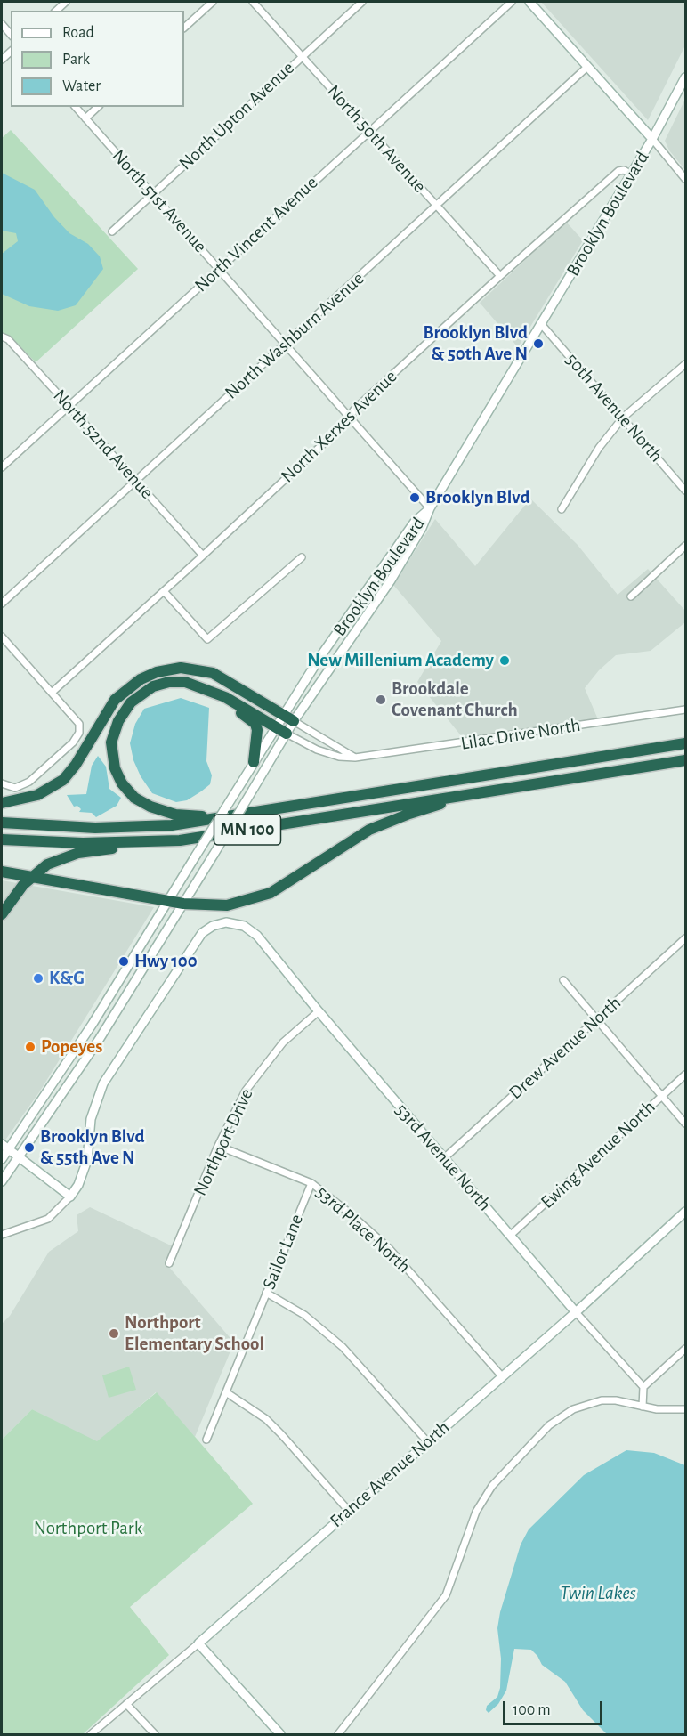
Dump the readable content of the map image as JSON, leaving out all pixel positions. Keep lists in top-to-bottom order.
{
  "streets": {
    "highway": ["MN 100"],
    "main road": ["Brooklyn Boulevard", "53rd Avenue North", "France Avenue North"],
    "street": [
      "North Upton Avenue",
      "North 50th Avenue",
      "North 51st Avenue",
      "North Vincent Avenue",
      "North Washburn Avenue",
      "50th Avenue North",
      "North Xerxes Avenue",
      "North 52nd Avenue",
      "Lilac Drive North",
      "Drew Avenue North",
      "Northport Drive",
      "Ewing Avenue North",
      "53rd Place North",
      "Sailor Lane"
    ]
  },
  "crossings": [
    ["North Upton Avenue", "North 50th Avenue"],
    ["North Upton Avenue", "North 51st Avenue"],
    ["North 50th Avenue", "North Vincent Avenue"],
    ["North 50th Avenue", "North Washburn Avenue"],
    ["North 50th Avenue", "North Xerxes Avenue"],
    ["North 51st Avenue", "Brooklyn Boulevard"],
    ["North 51st Avenue", "North Vincent Avenue"],
    ["North 51st Avenue", "North Washburn Avenue"],
    ["North 51st Avenue", "North Xerxes Avenue"],
    ["Brooklyn Boulevard", "50th Avenue North"],
    ["Brooklyn Boulevard", "North Xerxes Avenue"],
    ["Brooklyn Boulevard", "Lilac Drive North"],
    ["North Vincent Avenue", "North 52nd Avenue"],
    ["North Washburn Avenue", "North 52nd Avenue"],
    ["North Xerxes Avenue", "North 52nd Avenue"],
    ["Drew Avenue North", "53rd Avenue North"],
    ["Northport Drive", "53rd Avenue North"],
    ["Northport Drive", "53rd Place North"],
    ["Ewing Avenue North", "53rd Avenue North"],
    ["53rd Avenue North", "France Avenue North"],
    ["53rd Place North", "Sailor Lane"],
    ["53rd Place North", "France Avenue North"]
  ],
  "water": ["Twin Lakes"],
  "parks": ["Northport Park"],
  "places": [
    "Brooklyn Blvd & 50th Ave N",
    "Brooklyn Blvd",
    "New Millenium Academy",
    "Brookdale Covenant Church",
    "Hwy 100",
    "K&G",
    "Popeyes",
    "Brooklyn Blvd & 55th Ave N",
    "Northport Elementary School"
  ],
  "legend": ["Road", "Park", "Water"],
  "scale_bar": "100 m"
}
